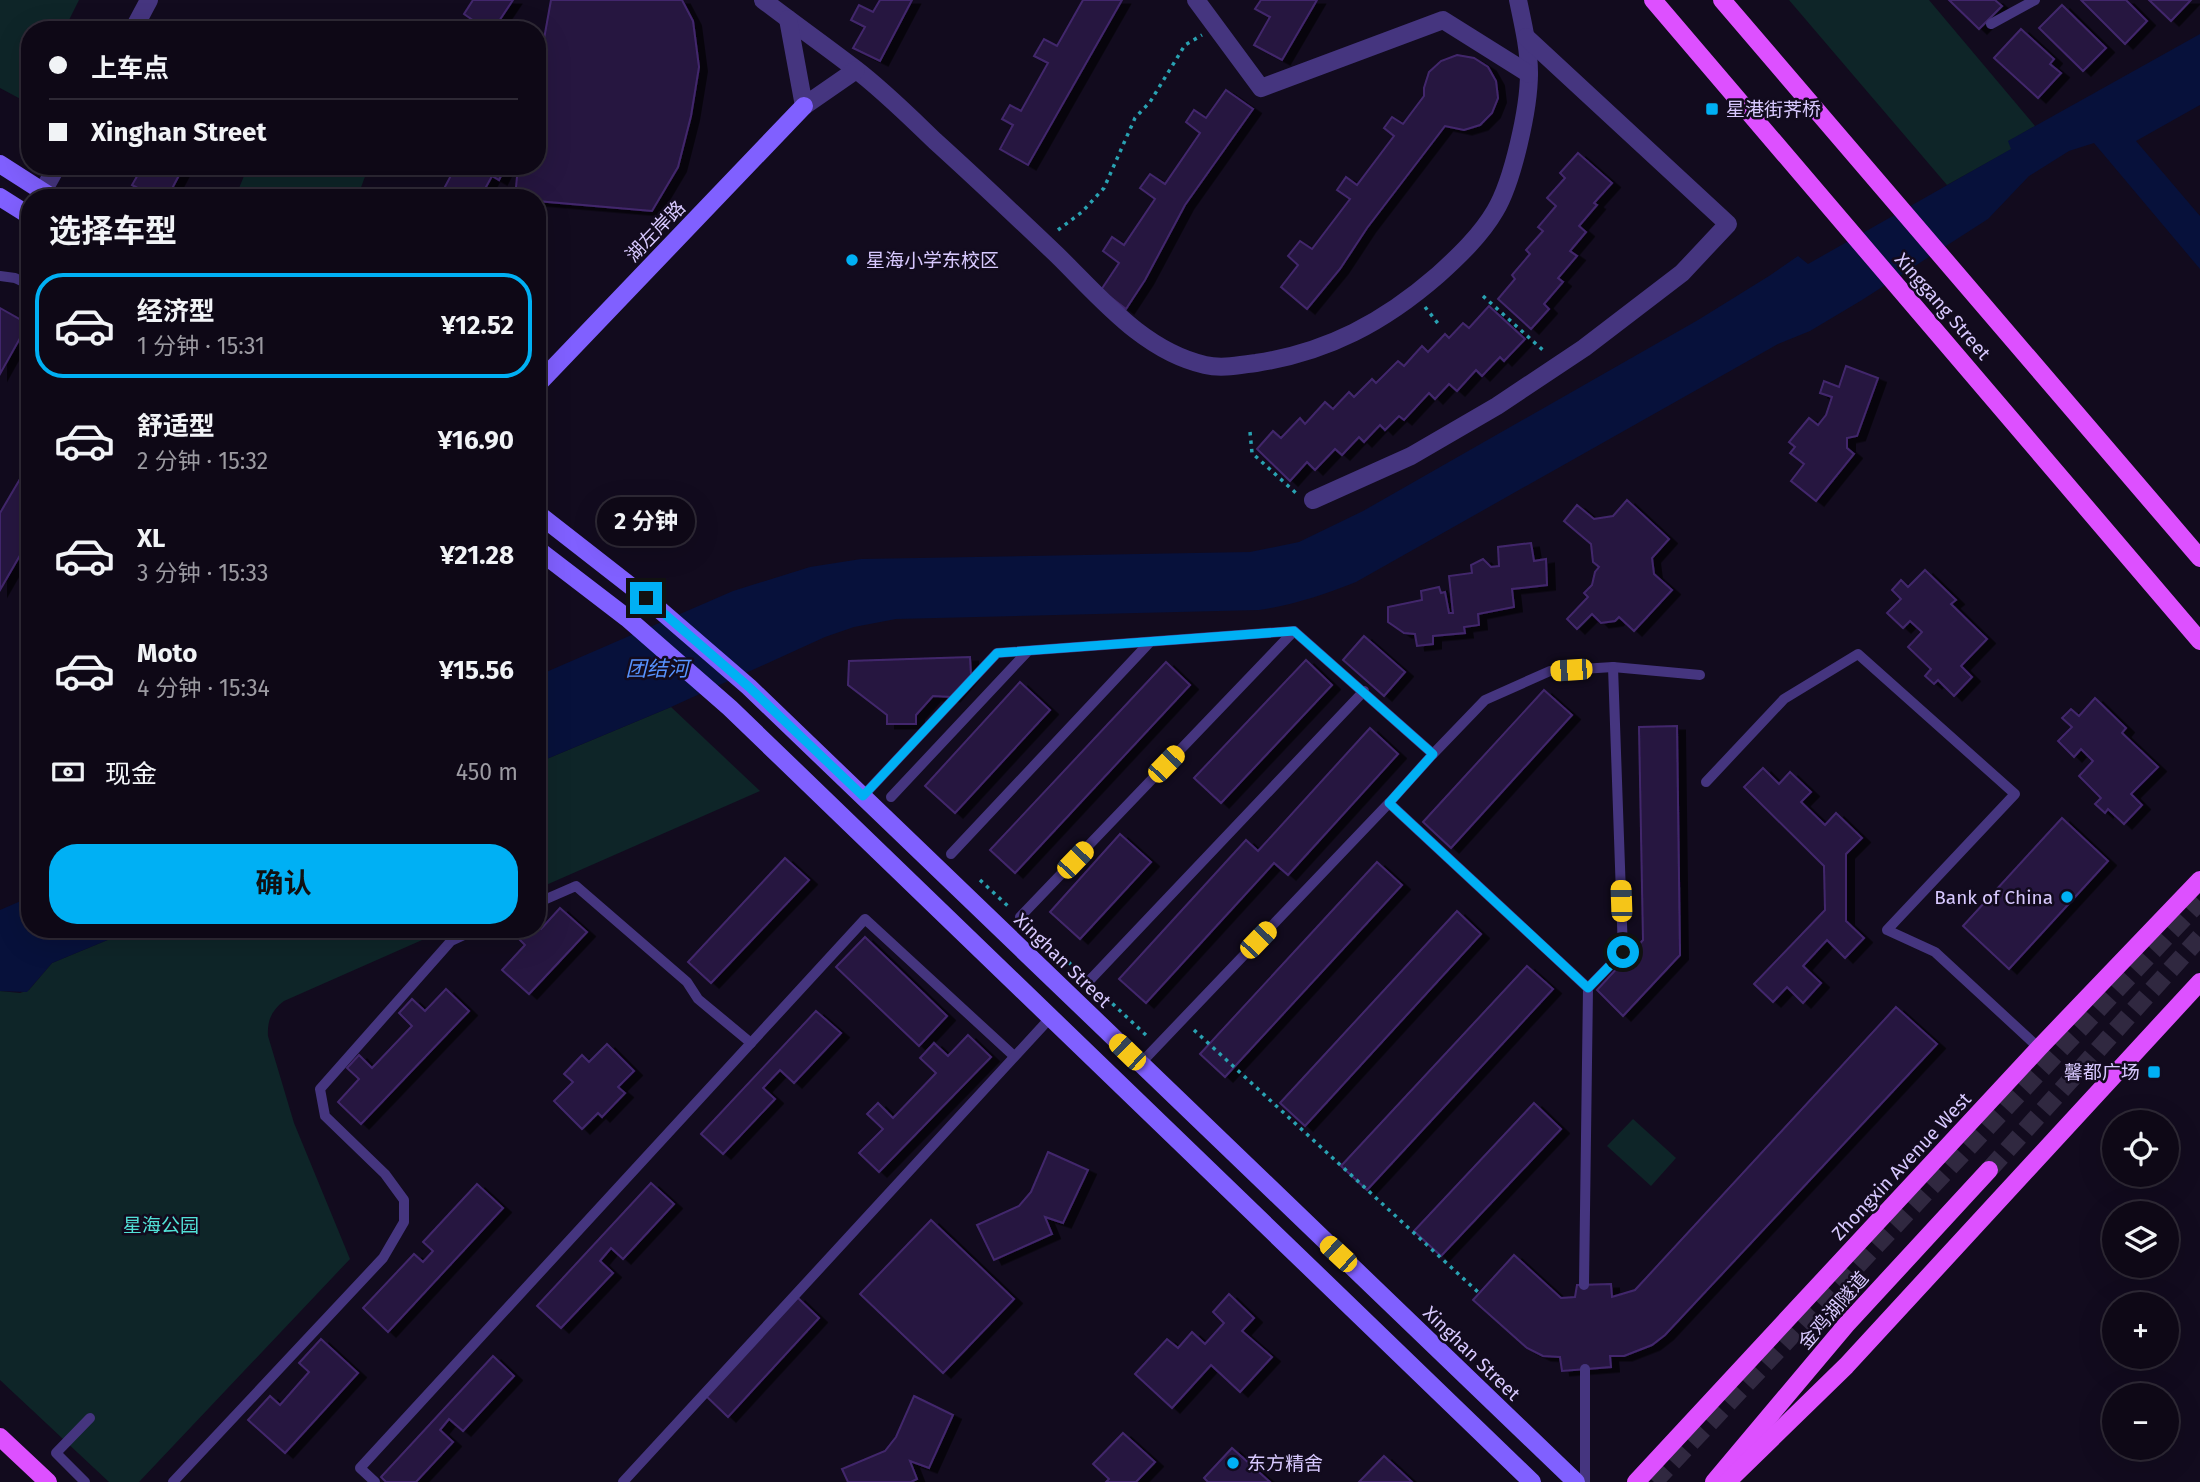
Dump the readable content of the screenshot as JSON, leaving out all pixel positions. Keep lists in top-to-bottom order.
{
  "streets": {
    "main road": [
      "湖左岸路",
      "Xinggang Street",
      "Xinghan Street",
      "Zhongxin Avenue West",
      "金鸡湖隧道"
    ]
  },
  "water": ["团结河"],
  "parks": ["星海公园"],
  "places": {
    "transit": ["星港街荠桥", "馨都广场"],
    "other": ["星海小学东校区", "Bank of China", "东方精舍"]
  },
  "page": {
    "banner": ["上车点", "Xinghan Street"],
    "heading": "选择车型",
    "list": [
      {
        "name": "经济型",
        "note": "1 分钟 · 15:31",
        "value": "¥12.52"
      },
      {
        "name": "舒适型",
        "note": "2 分钟 · 15:32",
        "value": "¥16.90"
      },
      {
        "name": "XL",
        "note": "3 分钟 · 15:33",
        "value": "¥21.28"
      },
      {
        "name": "Moto",
        "note": "4 分钟 · 15:34",
        "value": "¥15.56"
      }
    ],
    "bubble": "2 分钟",
    "pay": ["现金", "450 m"],
    "buttons": "确认",
    "map_buttons": ["+", "−"]
  }
}
